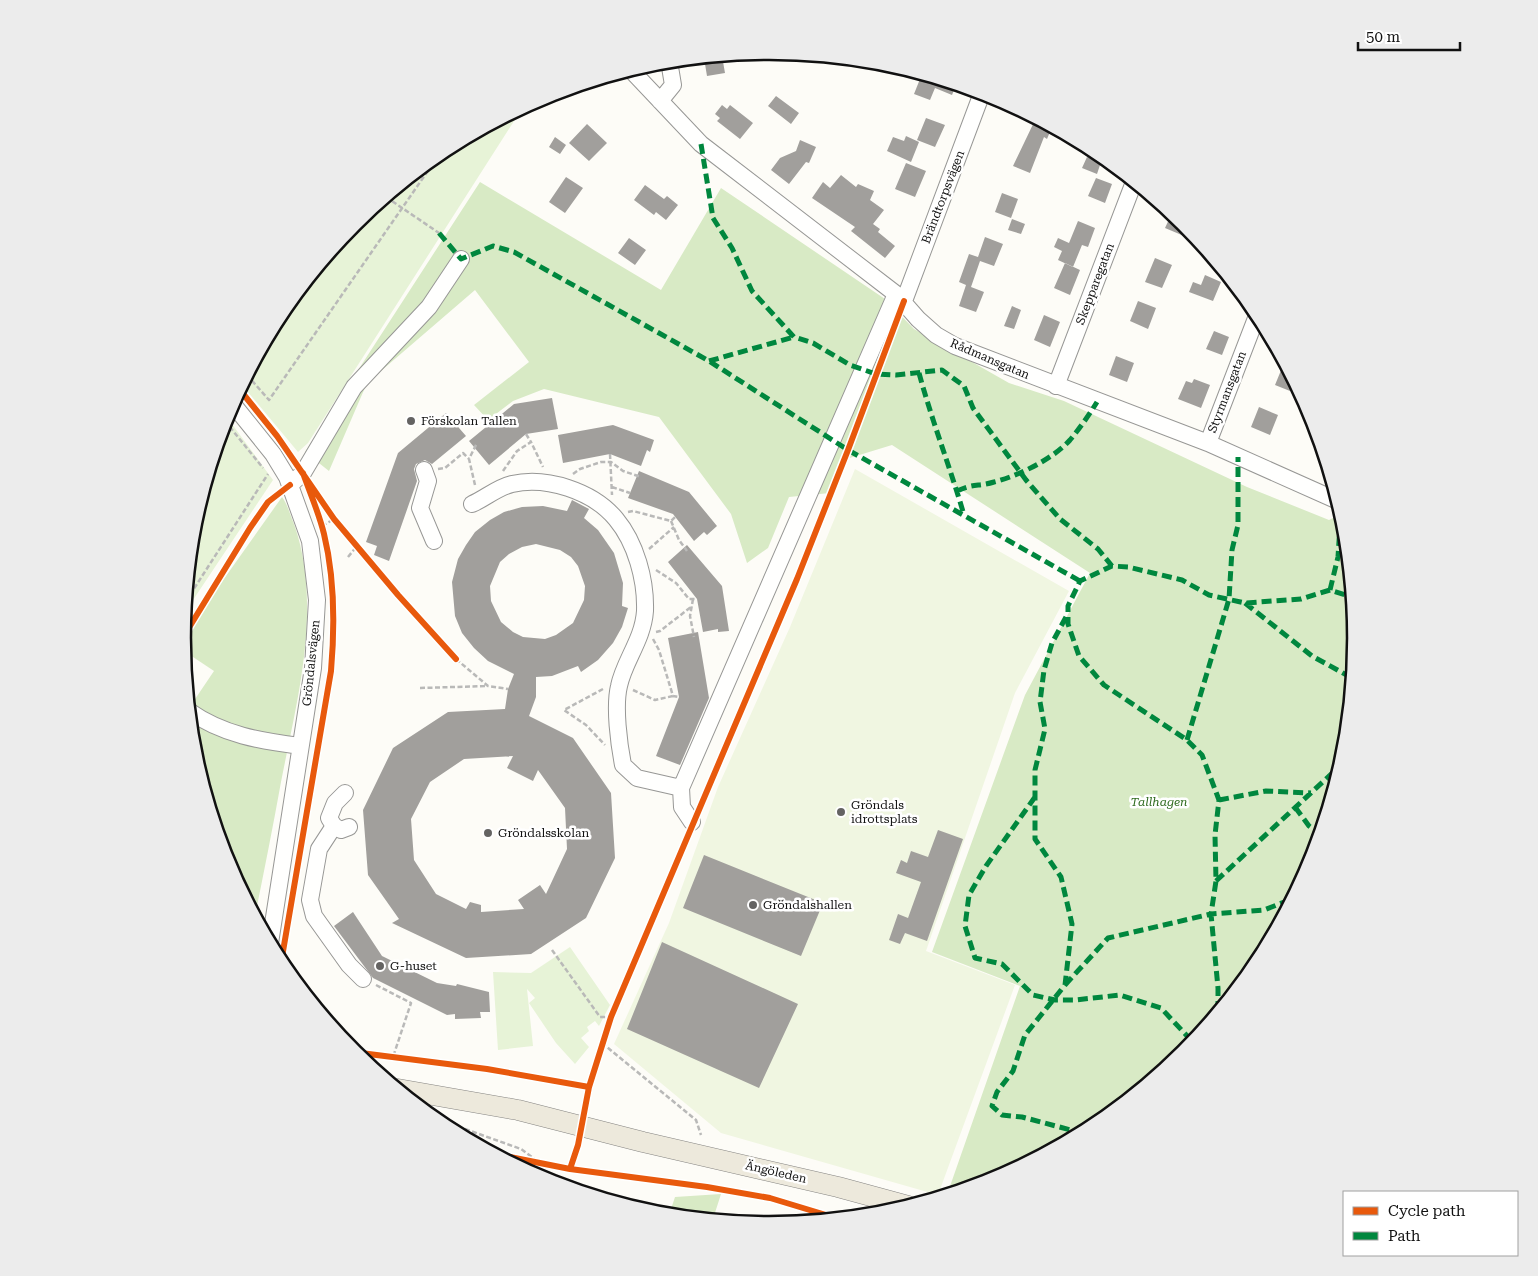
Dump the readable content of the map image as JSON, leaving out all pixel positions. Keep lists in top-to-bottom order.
{
  "streets": {
    "main road": ["Ängöleden"],
    "street": [
      "Brändtorpsvägen",
      "Skepparegatan",
      "Rådmansgatan",
      "Styrmansgatan",
      "Gröndalsvägen"
    ]
  },
  "crossings": [
    ["Brändtorpsvägen", "Rådmansgatan"],
    ["Skepparegatan", "Rådmansgatan"],
    ["Rådmansgatan", "Styrmansgatan"]
  ],
  "parks": ["Tallhagen"],
  "places": [
    "Förskolan Tallen",
    "Gröndals idrottsplats",
    "Gröndalsskolan",
    "Gröndalshallen",
    "G-huset"
  ],
  "legend": ["Cycle path", "Path"],
  "scale_bar": "50 m"
}
